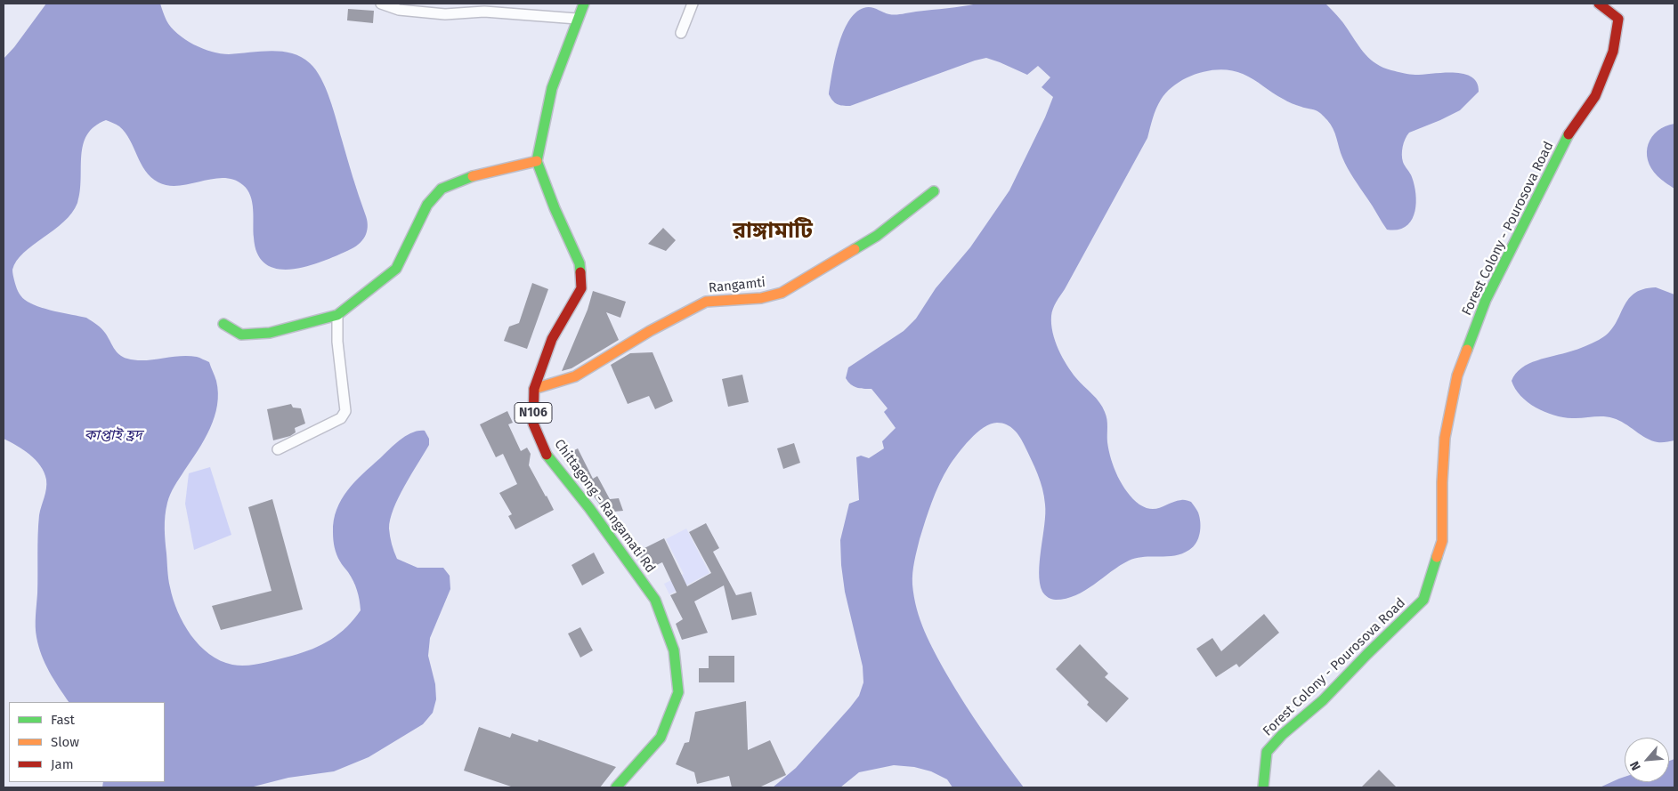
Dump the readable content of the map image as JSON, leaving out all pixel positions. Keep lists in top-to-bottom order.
{
  "streets": {
    "main road": [
      "Forest Colony - Pourosova Road",
      "Rangamti",
      "N106",
      "Chittagong - Rangamati Rd"
    ]
  },
  "crossings": [
    ["Rangamti", "Chittagong - Rangamati Rd"]
  ],
  "districts": ["রাঙ্গামাটি"],
  "water": ["কাপ্তাই হ্রদ"],
  "legend": ["Fast", "Slow", "Jam"],
  "north": "bottom left"
}
